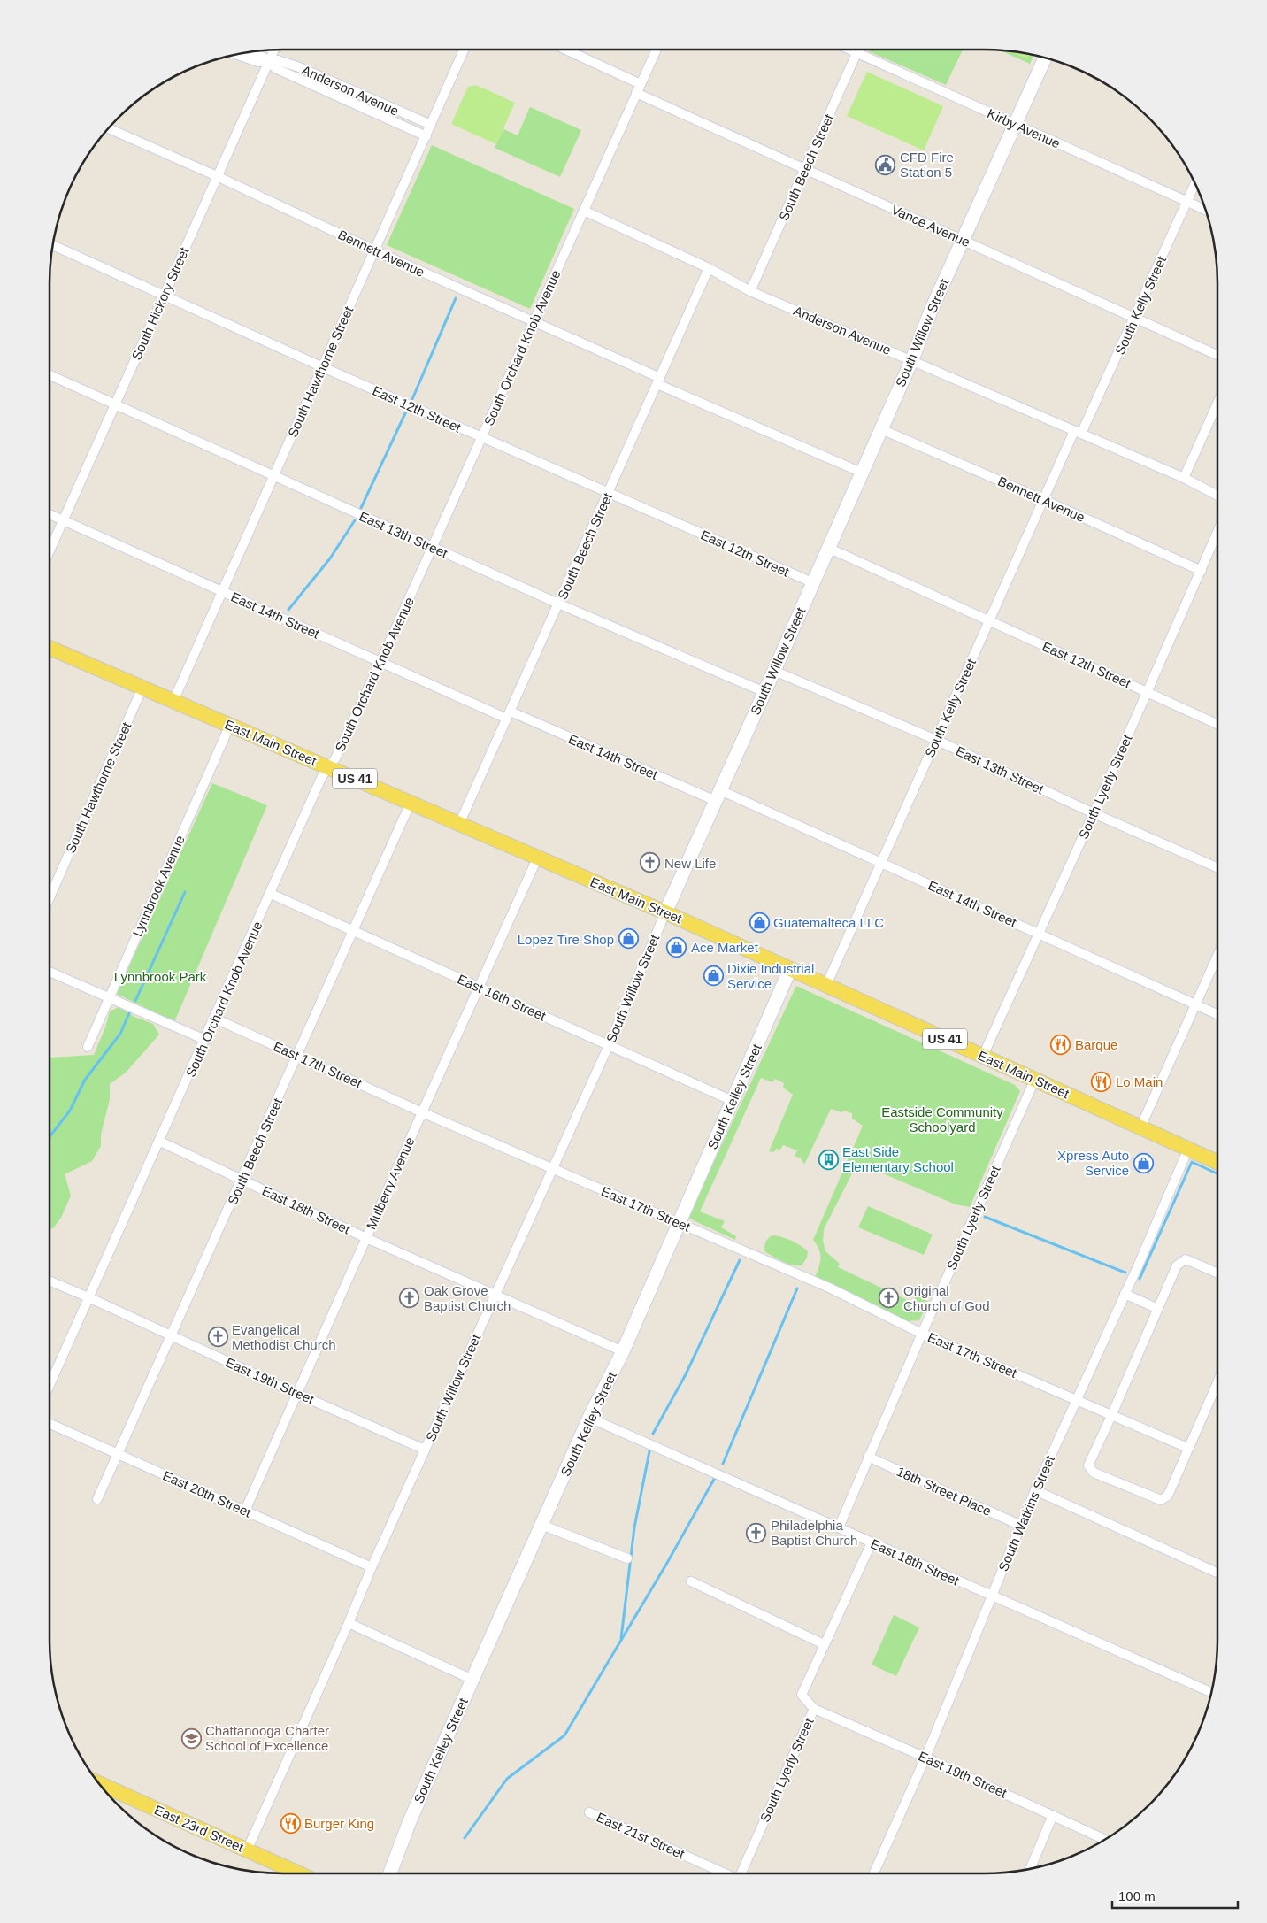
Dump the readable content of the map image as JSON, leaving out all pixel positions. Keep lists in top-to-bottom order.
{
  "streets": {
    "main road": [
      "South Willow Street",
      "East Main Street",
      "US 41",
      "South Kelley Street",
      "East 23rd Street"
    ],
    "street": [
      "Anderson Avenue",
      "Kirby Avenue",
      "South Beech Street",
      "Vance Avenue",
      "Bennett Avenue",
      "South Hickory Street",
      "South Kelly Street",
      "South Orchard Knob Avenue",
      "South Hawthorne Street",
      "East 12th Street",
      "East 13th Street",
      "East 14th Street",
      "South Lyerly Street",
      "Lynnbrook Avenue",
      "East 16th Street",
      "East 17th Street",
      "Mulberry Avenue",
      "East 18th Street",
      "East 19th Street",
      "18th Street Place",
      "East 20th Street",
      "South Watkins Street",
      "East 21st Street"
    ]
  },
  "crossings": [
    ["Anderson Avenue", "South Beech Street"],
    ["Anderson Avenue", "South Hickory Street"],
    ["Anderson Avenue", "South Kelly Street"],
    ["Anderson Avenue", "South Willow Street"],
    ["Anderson Avenue", "South Orchard Knob Avenue"],
    ["Anderson Avenue", "South Hawthorne Street"],
    ["Kirby Avenue", "South Beech Street"],
    ["Kirby Avenue", "South Kelly Street"],
    ["Kirby Avenue", "South Willow Street"],
    ["South Beech Street", "Vance Avenue"],
    ["South Beech Street", "Bennett Avenue"],
    ["South Beech Street", "East 12th Street"],
    ["South Beech Street", "East 13th Street"],
    ["South Beech Street", "East 14th Street"],
    ["South Beech Street", "East Main Street"],
    ["South Beech Street", "East 16th Street"],
    ["South Beech Street", "East 17th Street"],
    ["South Beech Street", "East 18th Street"],
    ["South Beech Street", "East 19th Street"],
    ["South Beech Street", "East 20th Street"],
    ["Vance Avenue", "South Kelly Street"],
    ["Vance Avenue", "South Willow Street"],
    ["Vance Avenue", "South Orchard Knob Avenue"],
    ["Bennett Avenue", "South Hickory Street"],
    ["Bennett Avenue", "South Kelly Street"],
    ["Bennett Avenue", "South Willow Street"],
    ["Bennett Avenue", "South Orchard Knob Avenue"],
    ["Bennett Avenue", "South Hawthorne Street"],
    ["Bennett Avenue", "South Lyerly Street"],
    ["South Hickory Street", "East 12th Street"],
    ["South Hickory Street", "East 13th Street"],
    ["South Hickory Street", "East 14th Street"],
    ["South Kelly Street", "East 12th Street"],
    ["South Kelly Street", "East 13th Street"],
    ["South Kelly Street", "East 14th Street"],
    ["South Kelly Street", "East Main Street"],
    ["South Willow Street", "East 12th Street"],
    ["South Willow Street", "East 13th Street"],
    ["South Willow Street", "East 14th Street"],
    ["South Willow Street", "East Main Street"],
    ["South Willow Street", "East 16th Street"],
    ["South Willow Street", "East 17th Street"],
    ["South Willow Street", "East 18th Street"],
    ["South Willow Street", "East 19th Street"],
    ["South Willow Street", "East 20th Street"],
    ["South Willow Street", "East 23rd Street"],
    ["South Orchard Knob Avenue", "East 12th Street"],
    ["South Orchard Knob Avenue", "East 13th Street"],
    ["South Orchard Knob Avenue", "East 14th Street"],
    ["South Orchard Knob Avenue", "East Main Street"],
    ["South Orchard Knob Avenue", "East 16th Street"],
    ["South Orchard Knob Avenue", "East 17th Street"],
    ["South Orchard Knob Avenue", "East 18th Street"],
    ["South Orchard Knob Avenue", "East 19th Street"],
    ["South Hawthorne Street", "East 12th Street"],
    ["South Hawthorne Street", "East 13th Street"],
    ["South Hawthorne Street", "East 14th Street"],
    ["South Hawthorne Street", "East Main Street"],
    ["East 12th Street", "South Lyerly Street"],
    ["East 13th Street", "South Lyerly Street"],
    ["East 14th Street", "South Lyerly Street"],
    ["East Main Street", "South Lyerly Street"],
    ["East Main Street", "Lynnbrook Avenue"],
    ["East Main Street", "South Kelley Street"],
    ["East Main Street", "Mulberry Avenue"],
    ["East Main Street", "South Watkins Street"],
    ["South Lyerly Street", "East 17th Street"],
    ["South Lyerly Street", "East 18th Street"],
    ["South Lyerly Street", "East 19th Street"],
    ["South Lyerly Street", "18th Street Place"],
    ["East 16th Street", "South Kelley Street"],
    ["East 16th Street", "Mulberry Avenue"],
    ["East 17th Street", "South Kelley Street"],
    ["East 17th Street", "Mulberry Avenue"],
    ["East 17th Street", "South Watkins Street"],
    ["South Kelley Street", "East 18th Street"],
    ["Mulberry Avenue", "East 18th Street"],
    ["Mulberry Avenue", "East 19th Street"],
    ["Mulberry Avenue", "East 20th Street"],
    ["East 18th Street", "South Watkins Street"],
    ["East 19th Street", "South Watkins Street"],
    ["18th Street Place", "South Watkins Street"]
  ],
  "parks": ["Lynnbrook Park", "Eastside Community Schoolyard"],
  "places": {
    "public building": ["CFD Fire Station 5"],
    "church": [
      "New Life",
      "Oak Grove Baptist Church",
      "Original Church of God",
      "Evangelical Methodist Church",
      "Philadelphia Baptist Church"
    ],
    "shop": [
      "Guatemalteca LLC",
      "Lopez Tire Shop",
      "Ace Market",
      "Dixie Industrial Service",
      "Xpress Auto Service"
    ],
    "restaurant": ["Barque", "Lo Main", "Burger King"],
    "building": ["East Side Elementary School"],
    "school or university": ["Chattanooga Charter School of Excellence"]
  },
  "scale_bar": "100 m"
}
